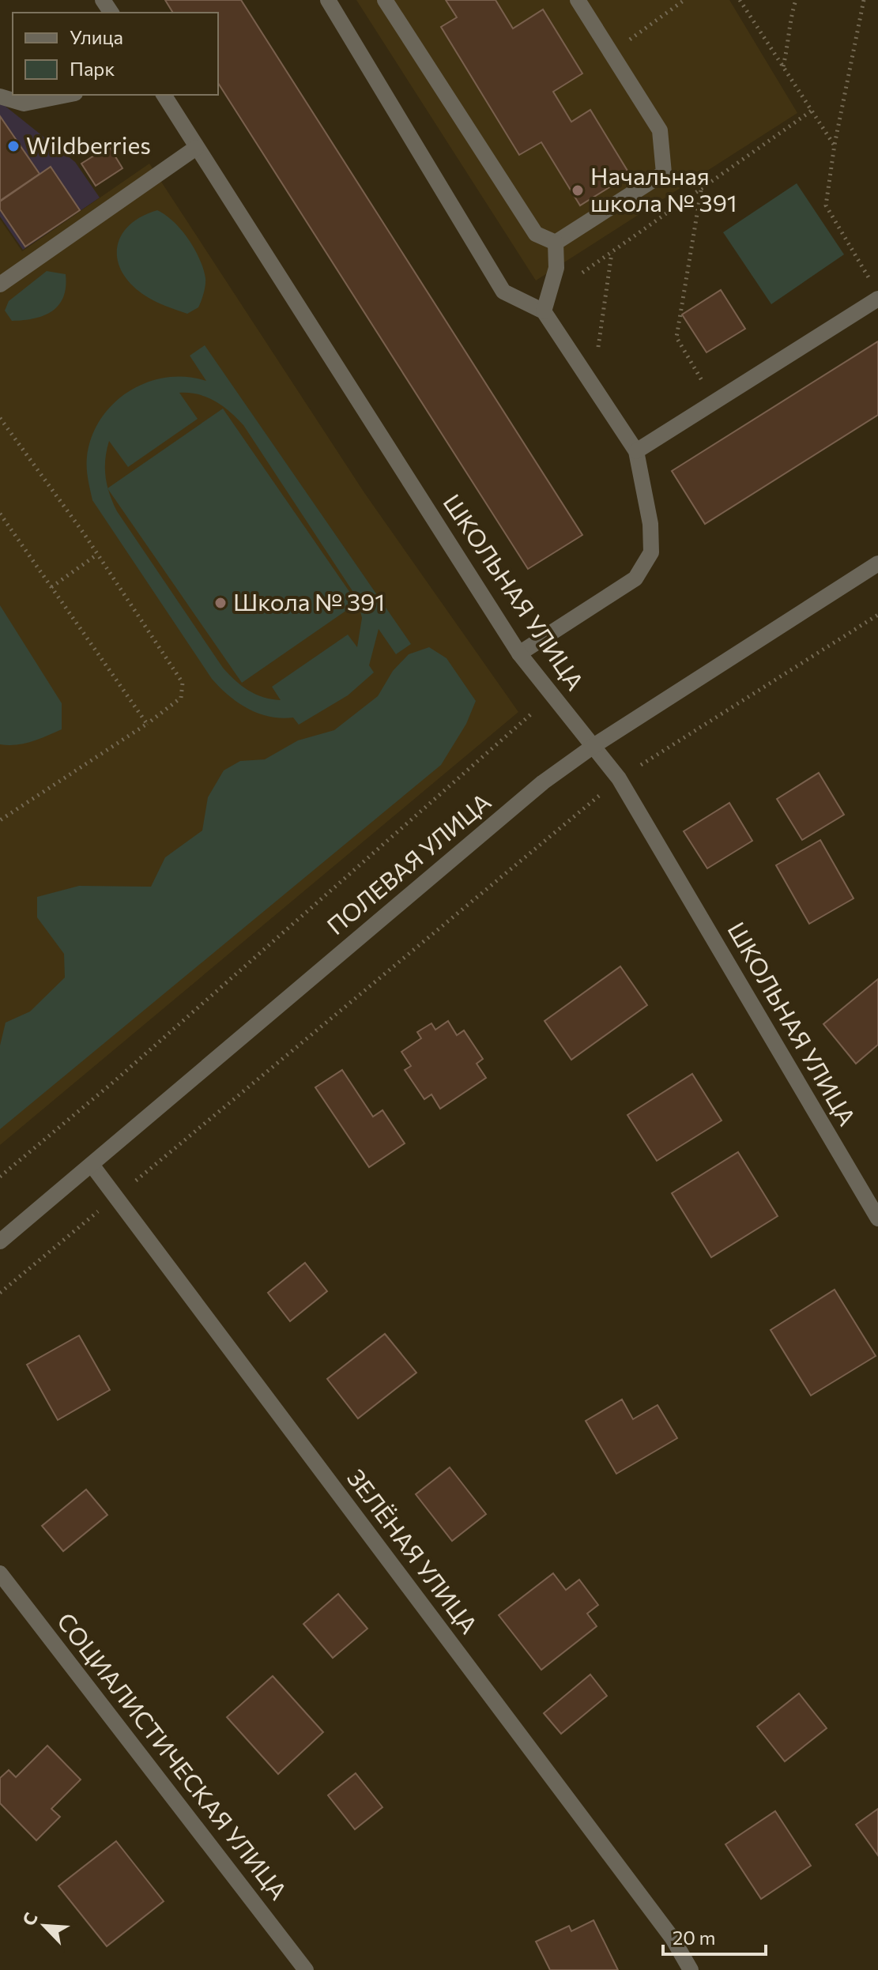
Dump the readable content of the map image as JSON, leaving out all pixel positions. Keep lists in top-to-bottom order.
{
  "streets": {
    "street": [
      "ШКОЛЬНАЯ УЛИЦА",
      "ПОЛЕВАЯ УЛИЦА",
      "ЗЕЛЁНАЯ УЛИЦА",
      "СОЦИАЛИСТИЧЕСКАЯ УЛИЦА"
    ]
  },
  "crossings": [
    ["ШКОЛЬНАЯ УЛИЦА", "ПОЛЕВАЯ УЛИЦА"],
    ["ПОЛЕВАЯ УЛИЦА", "ЗЕЛЁНАЯ УЛИЦА"]
  ],
  "places": ["Wildberries", "Начальная школа № 391", "Школа № 391"],
  "legend": ["Улица", "Парк"],
  "scale_bar": "20 m",
  "north": "top left"
}
